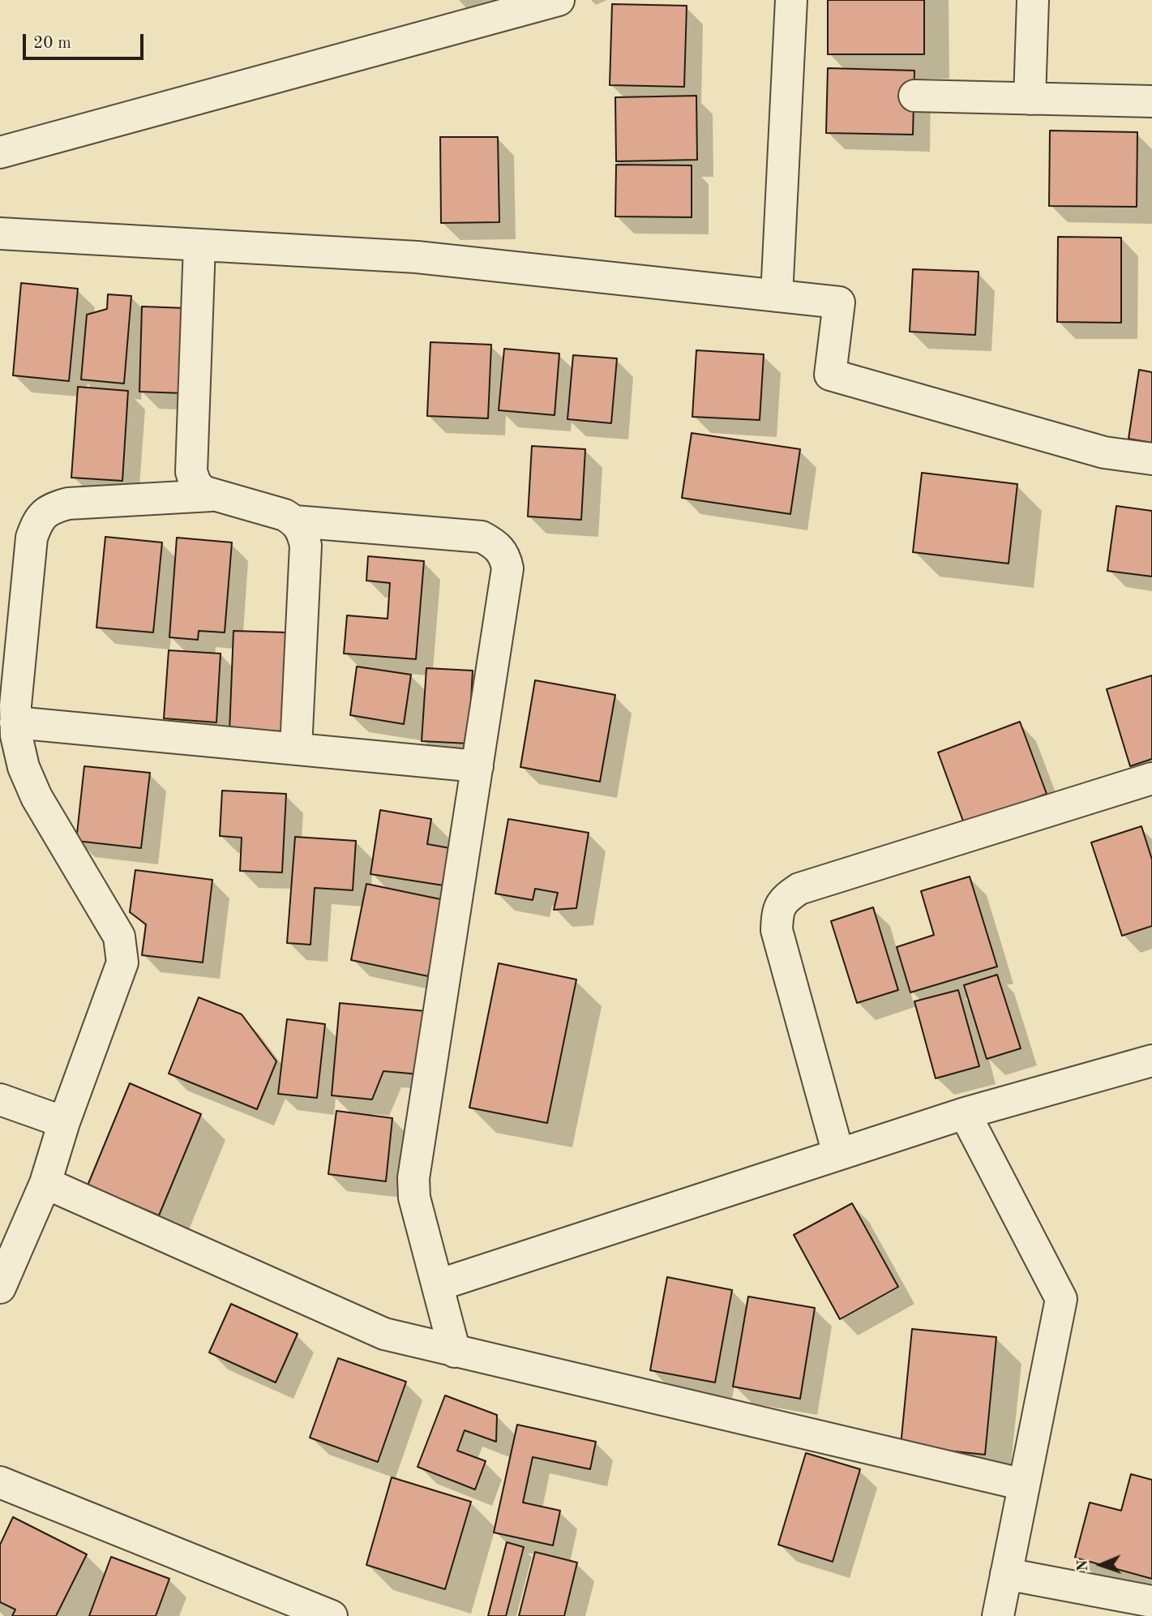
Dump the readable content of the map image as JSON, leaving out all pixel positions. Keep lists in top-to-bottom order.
{
  "scale_bar": "20 m",
  "north": "left"
}
